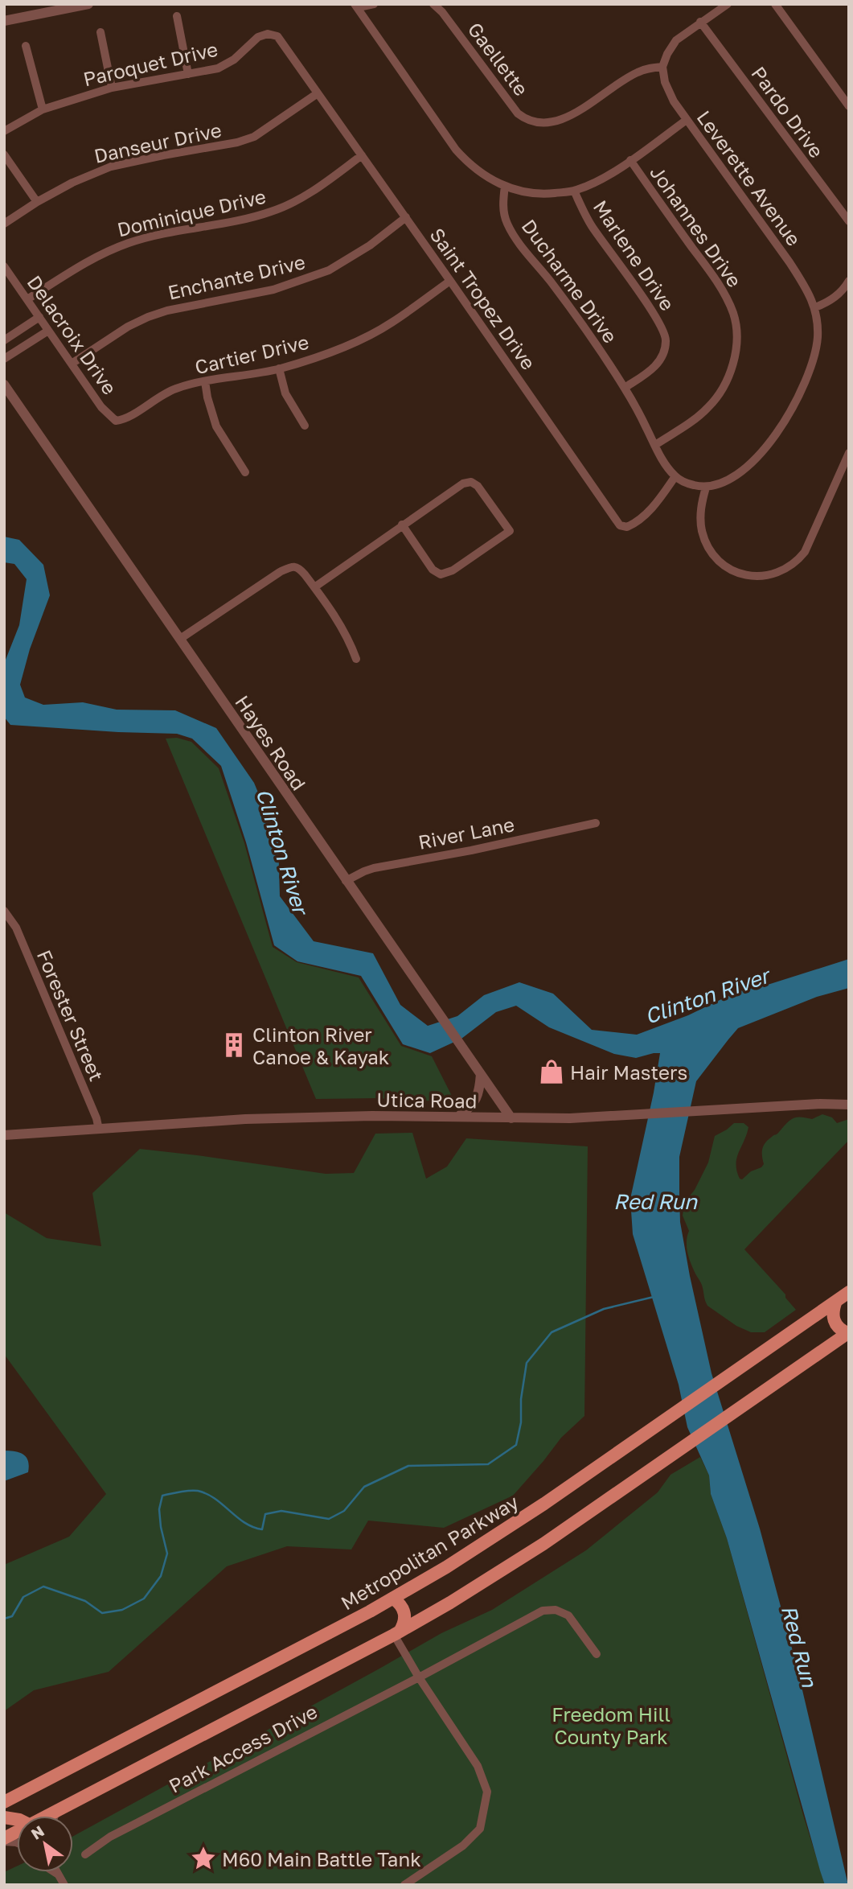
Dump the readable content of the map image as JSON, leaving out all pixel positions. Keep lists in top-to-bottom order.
{
  "streets": {
    "main road": ["Metropolitan Parkway"],
    "street": [
      "Gaellette",
      "Paroquet Drive",
      "Pardo Drive",
      "Danseur Drive",
      "Leverette Avenue",
      "Dominique Drive",
      "Johannes Drive",
      "Marlene Drive",
      "Enchante Drive",
      "Ducharme Drive",
      "Saint Tropez Drive",
      "Delacroix Drive",
      "Cartier Drive",
      "Hayes Road",
      "River Lane",
      "Forester Street",
      "Utica Road",
      "Park Access Drive"
    ]
  },
  "crossings": [
    ["Gaellette", "Leverette Avenue"],
    ["Paroquet Drive", "Saint Tropez Drive"],
    ["Danseur Drive", "Saint Tropez Drive"],
    ["Dominique Drive", "Saint Tropez Drive"],
    ["Dominique Drive", "Delacroix Drive"],
    ["Johannes Drive", "Ducharme Drive"],
    ["Marlene Drive", "Ducharme Drive"],
    ["Enchante Drive", "Saint Tropez Drive"],
    ["Enchante Drive", "Delacroix Drive"],
    ["Ducharme Drive", "Saint Tropez Drive"],
    ["Saint Tropez Drive", "Cartier Drive"],
    ["Delacroix Drive", "Cartier Drive"],
    ["Hayes Road", "River Lane"],
    ["Hayes Road", "Utica Road"],
    ["Forester Street", "Utica Road"]
  ],
  "water": ["Clinton River", "Red Run"],
  "parks": ["Freedom Hill County Park"],
  "places": {
    "building": ["Clinton River Canoe & Kayak"],
    "shop": ["Hair Masters"],
    "place": ["M60 Main Battle Tank"]
  },
  "north": "top left"
}
